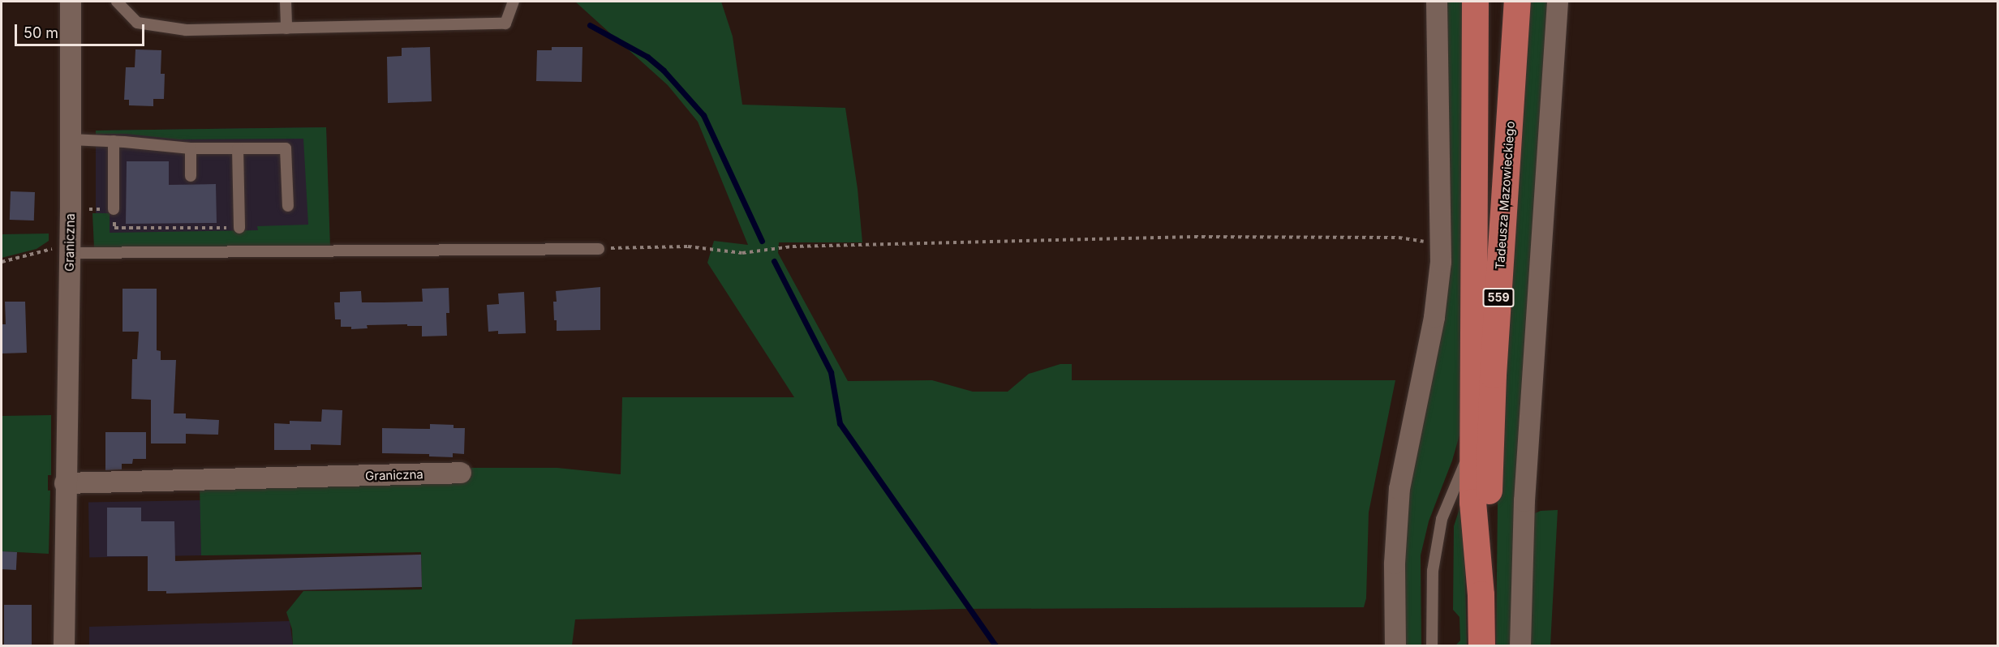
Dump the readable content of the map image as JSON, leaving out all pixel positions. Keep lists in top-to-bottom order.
{
  "streets": {
    "main road": ["Tadeusza Mazowieckiego", "559"],
    "street": ["Graniczna"]
  },
  "scale_bar": "50 m"
}
